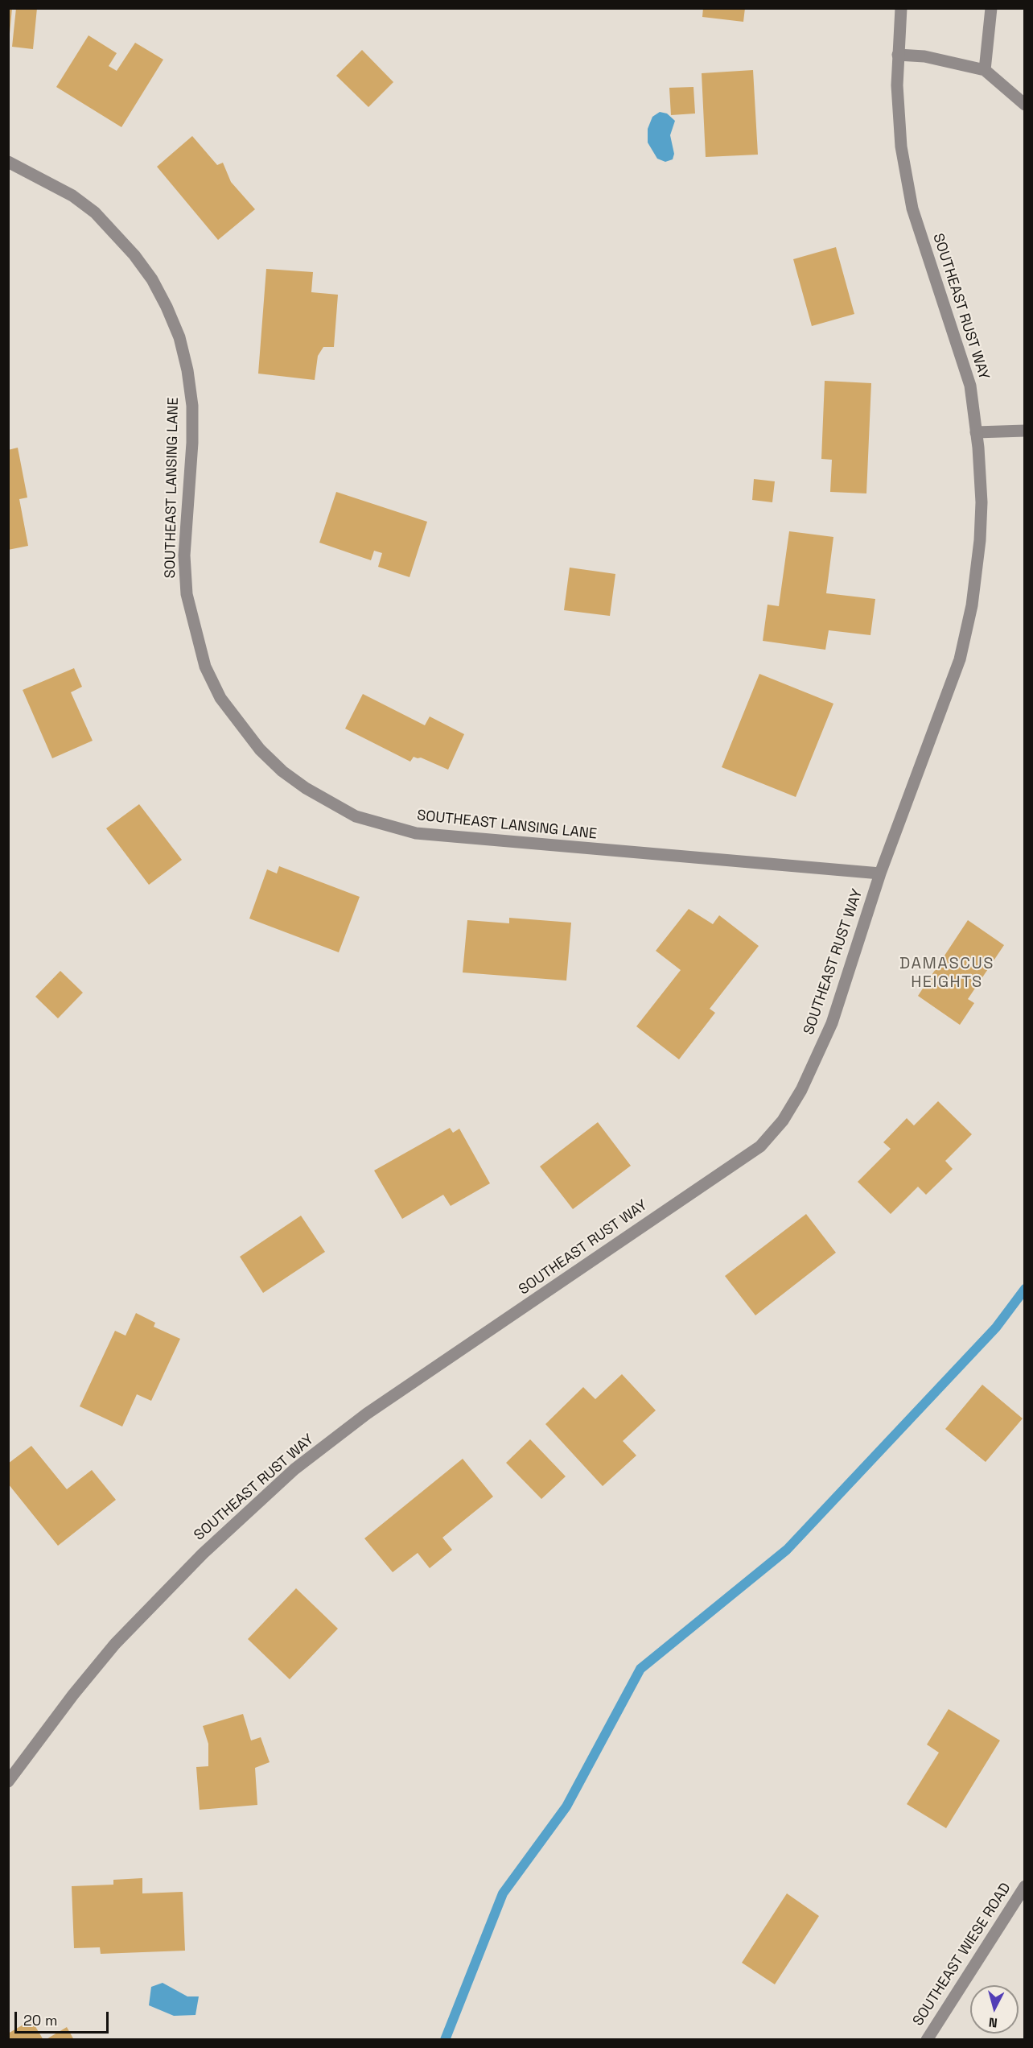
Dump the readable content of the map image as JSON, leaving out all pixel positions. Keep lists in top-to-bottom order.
{
  "streets": {
    "street": ["SOUTHEAST RUST WAY", "SOUTHEAST LANSING LANE", "SOUTHEAST WIESE ROAD"]
  },
  "crossings": [
    ["SOUTHEAST RUST WAY", "SOUTHEAST LANSING LANE"]
  ],
  "districts": ["DAMASCUS HEIGHTS"],
  "scale_bar": "20 m",
  "north": "bottom"
}
